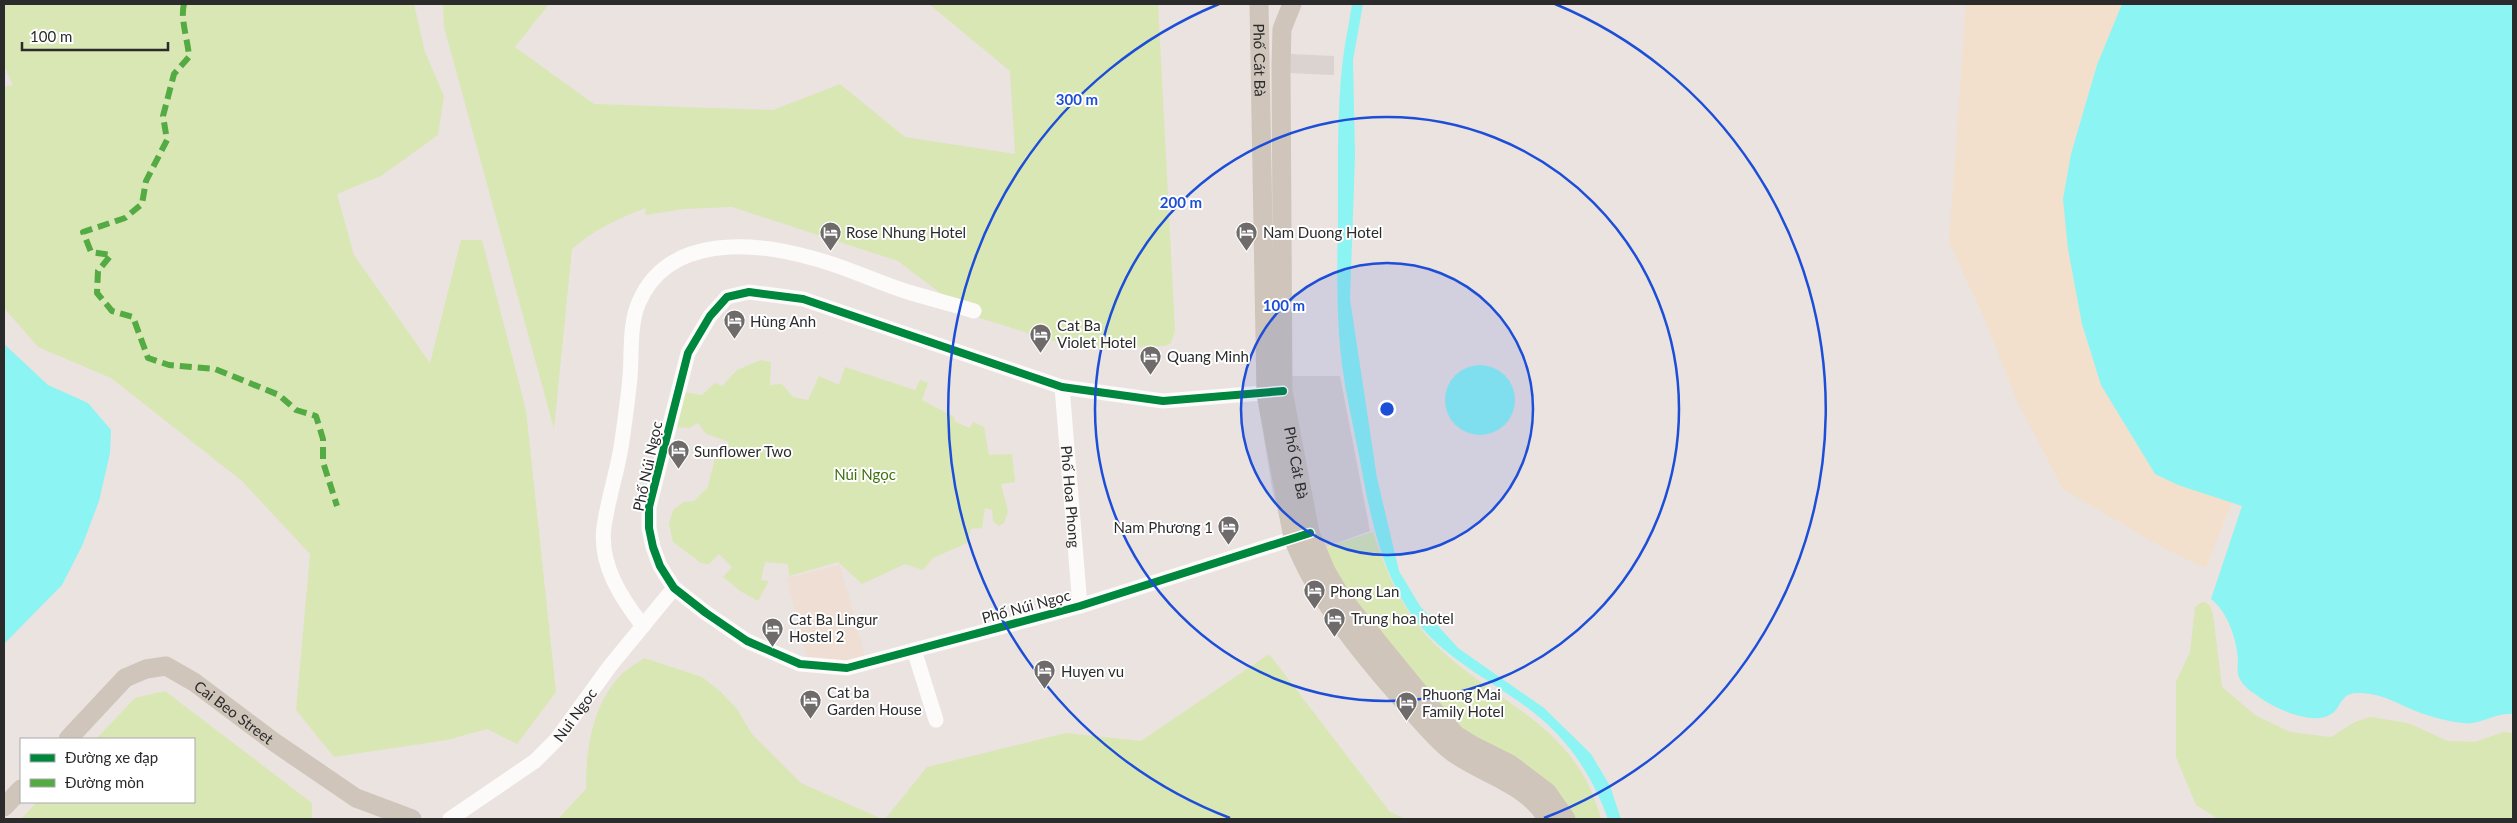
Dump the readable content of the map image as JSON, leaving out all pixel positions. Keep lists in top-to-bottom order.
{
  "streets": {
    "main road": ["Phố Cát Bà", "Cai Beo Street"],
    "street": ["Phố Núi Ngọc", "Phố Hoa Phong", "Nui Ngoc"]
  },
  "crossings": [
    ["Phố Cát Bà", "Phố Núi Ngọc"],
    ["Phố Núi Ngọc", "Phố Hoa Phong"],
    ["Phố Núi Ngọc", "Nui Ngoc"]
  ],
  "parks": ["Núi Ngọc"],
  "places": {
    "hotel": [
      "Rose Nhung Hotel",
      "Nam Duong Hotel",
      "Hùng Anh",
      "Cat Ba Violet Hotel",
      "Quang Minh",
      "Sunflower Two",
      "Nam Phương 1",
      "Phong Lan",
      "Trung hoa hotel",
      "Cat Ba Lingur Hostel 2",
      "Huyen vu",
      "Cat ba Garden House",
      "Phuong Mai Family Hotel"
    ]
  },
  "legend": ["Đường xe đạp", "Đường mòn"],
  "scale_bar": "100 m",
  "rings": ["300 m", "200 m", "100 m"]
}
